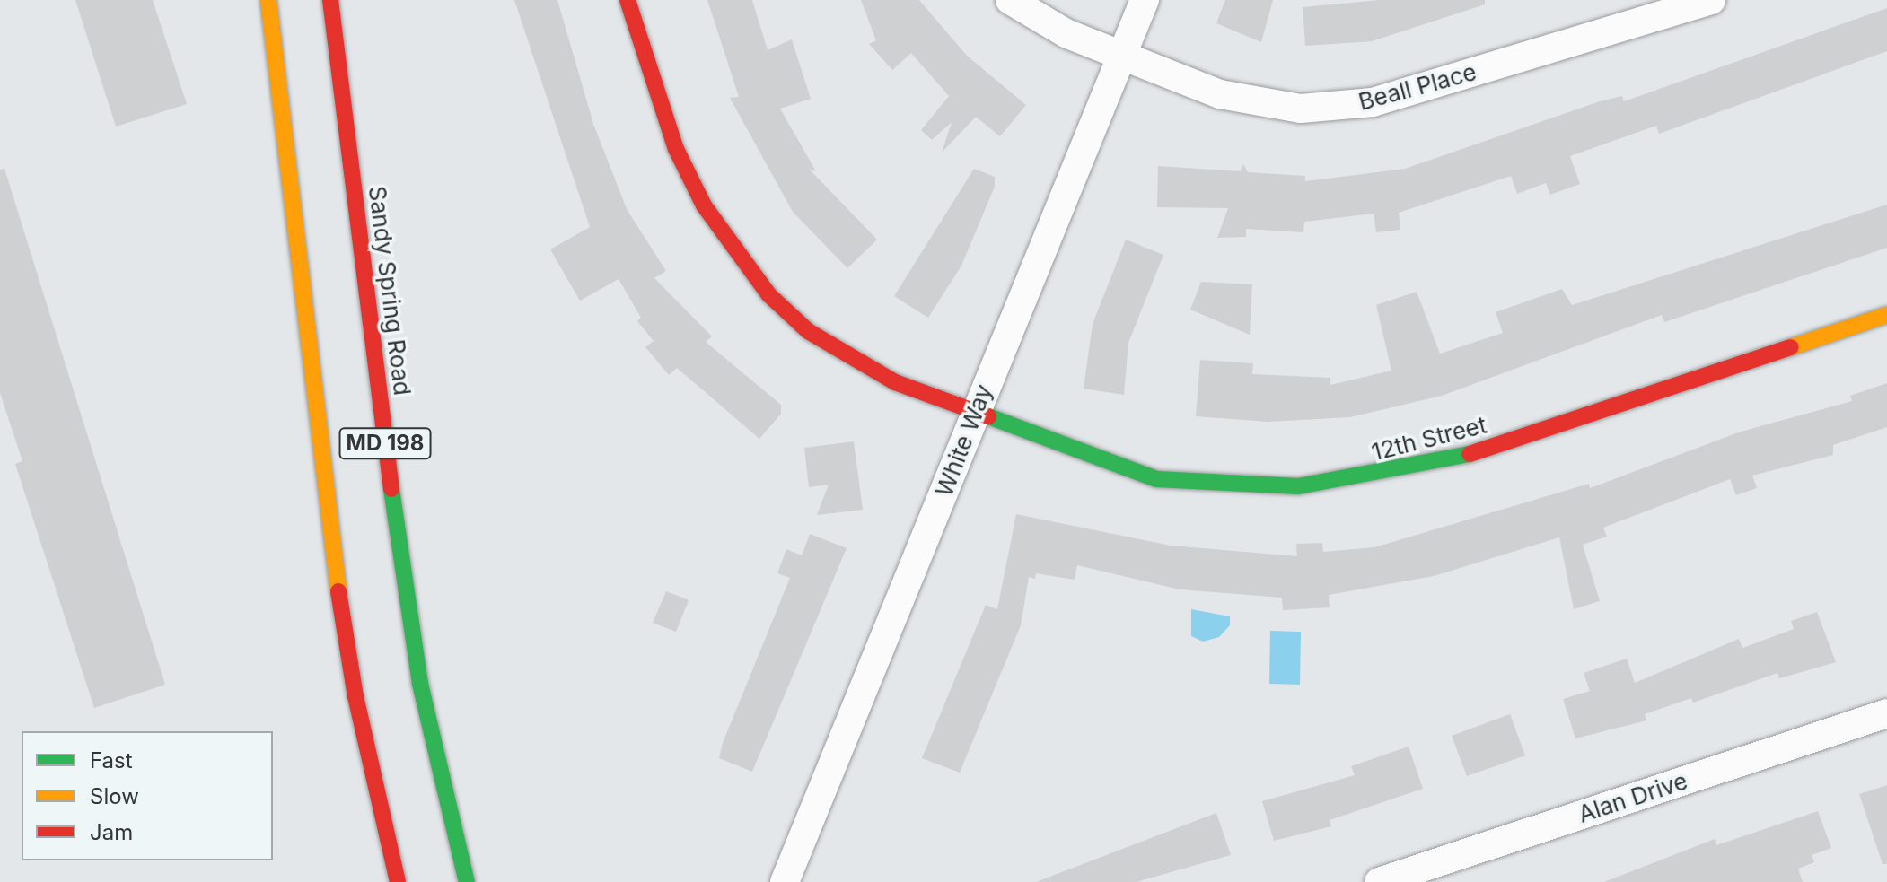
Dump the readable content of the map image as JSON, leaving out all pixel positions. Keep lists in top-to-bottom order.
{
  "streets": {
    "main road": ["Sandy Spring Road", "12th Street", "MD 198"],
    "street": ["Beall Place", "White Way", "Alan Drive"]
  },
  "crossings": [
    ["Beall Place", "White Way"],
    ["12th Street", "White Way"]
  ],
  "legend": ["Fast", "Slow", "Jam"]
}
